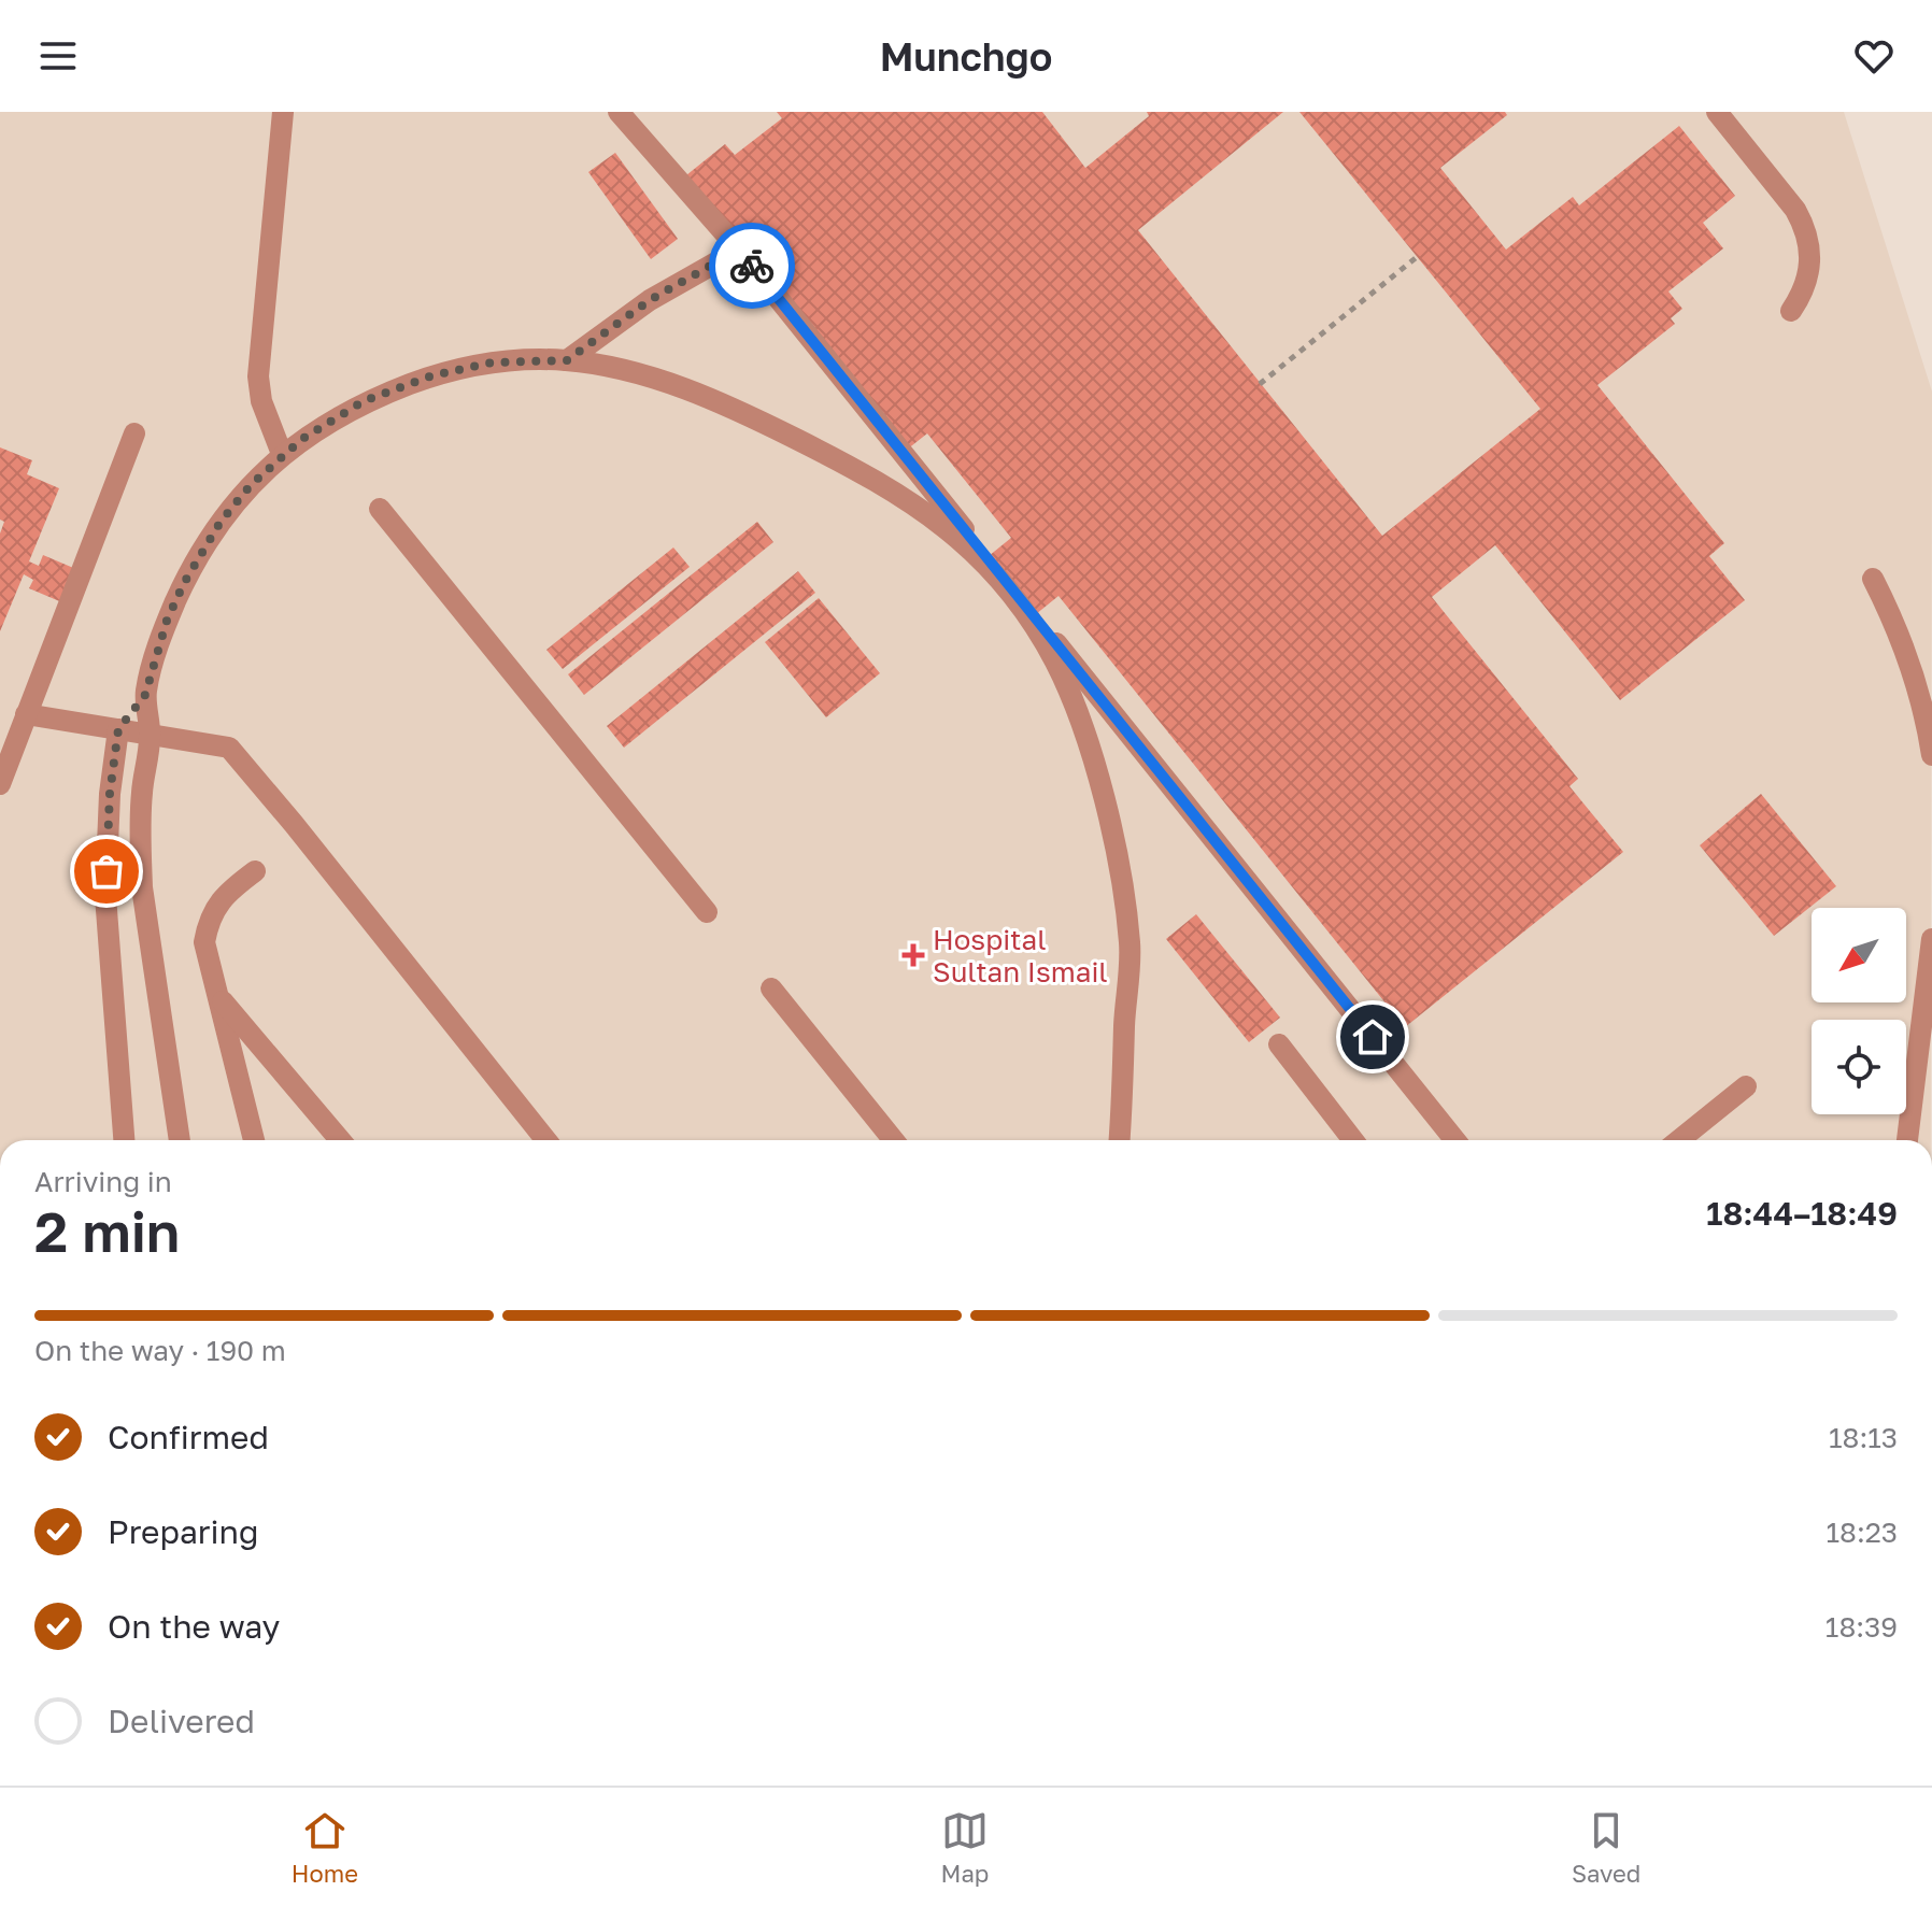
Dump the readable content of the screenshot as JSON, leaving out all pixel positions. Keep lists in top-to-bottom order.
{
  "places": {
    "health": ["Hospital Sultan Ismail"]
  },
  "north": "bottom left",
  "page": {
    "header": "Munchgo",
    "heading": ["2 min", "Arriving in", "18:44–18:49"],
    "bar": "On the way · 190 m",
    "list": [
      ["Confirmed", "18:13"],
      ["Preparing", "18:23"],
      ["On the way", "18:39"],
      "Delivered"
    ],
    "tabs": ["Home", "Map", "Saved"]
  }
}
